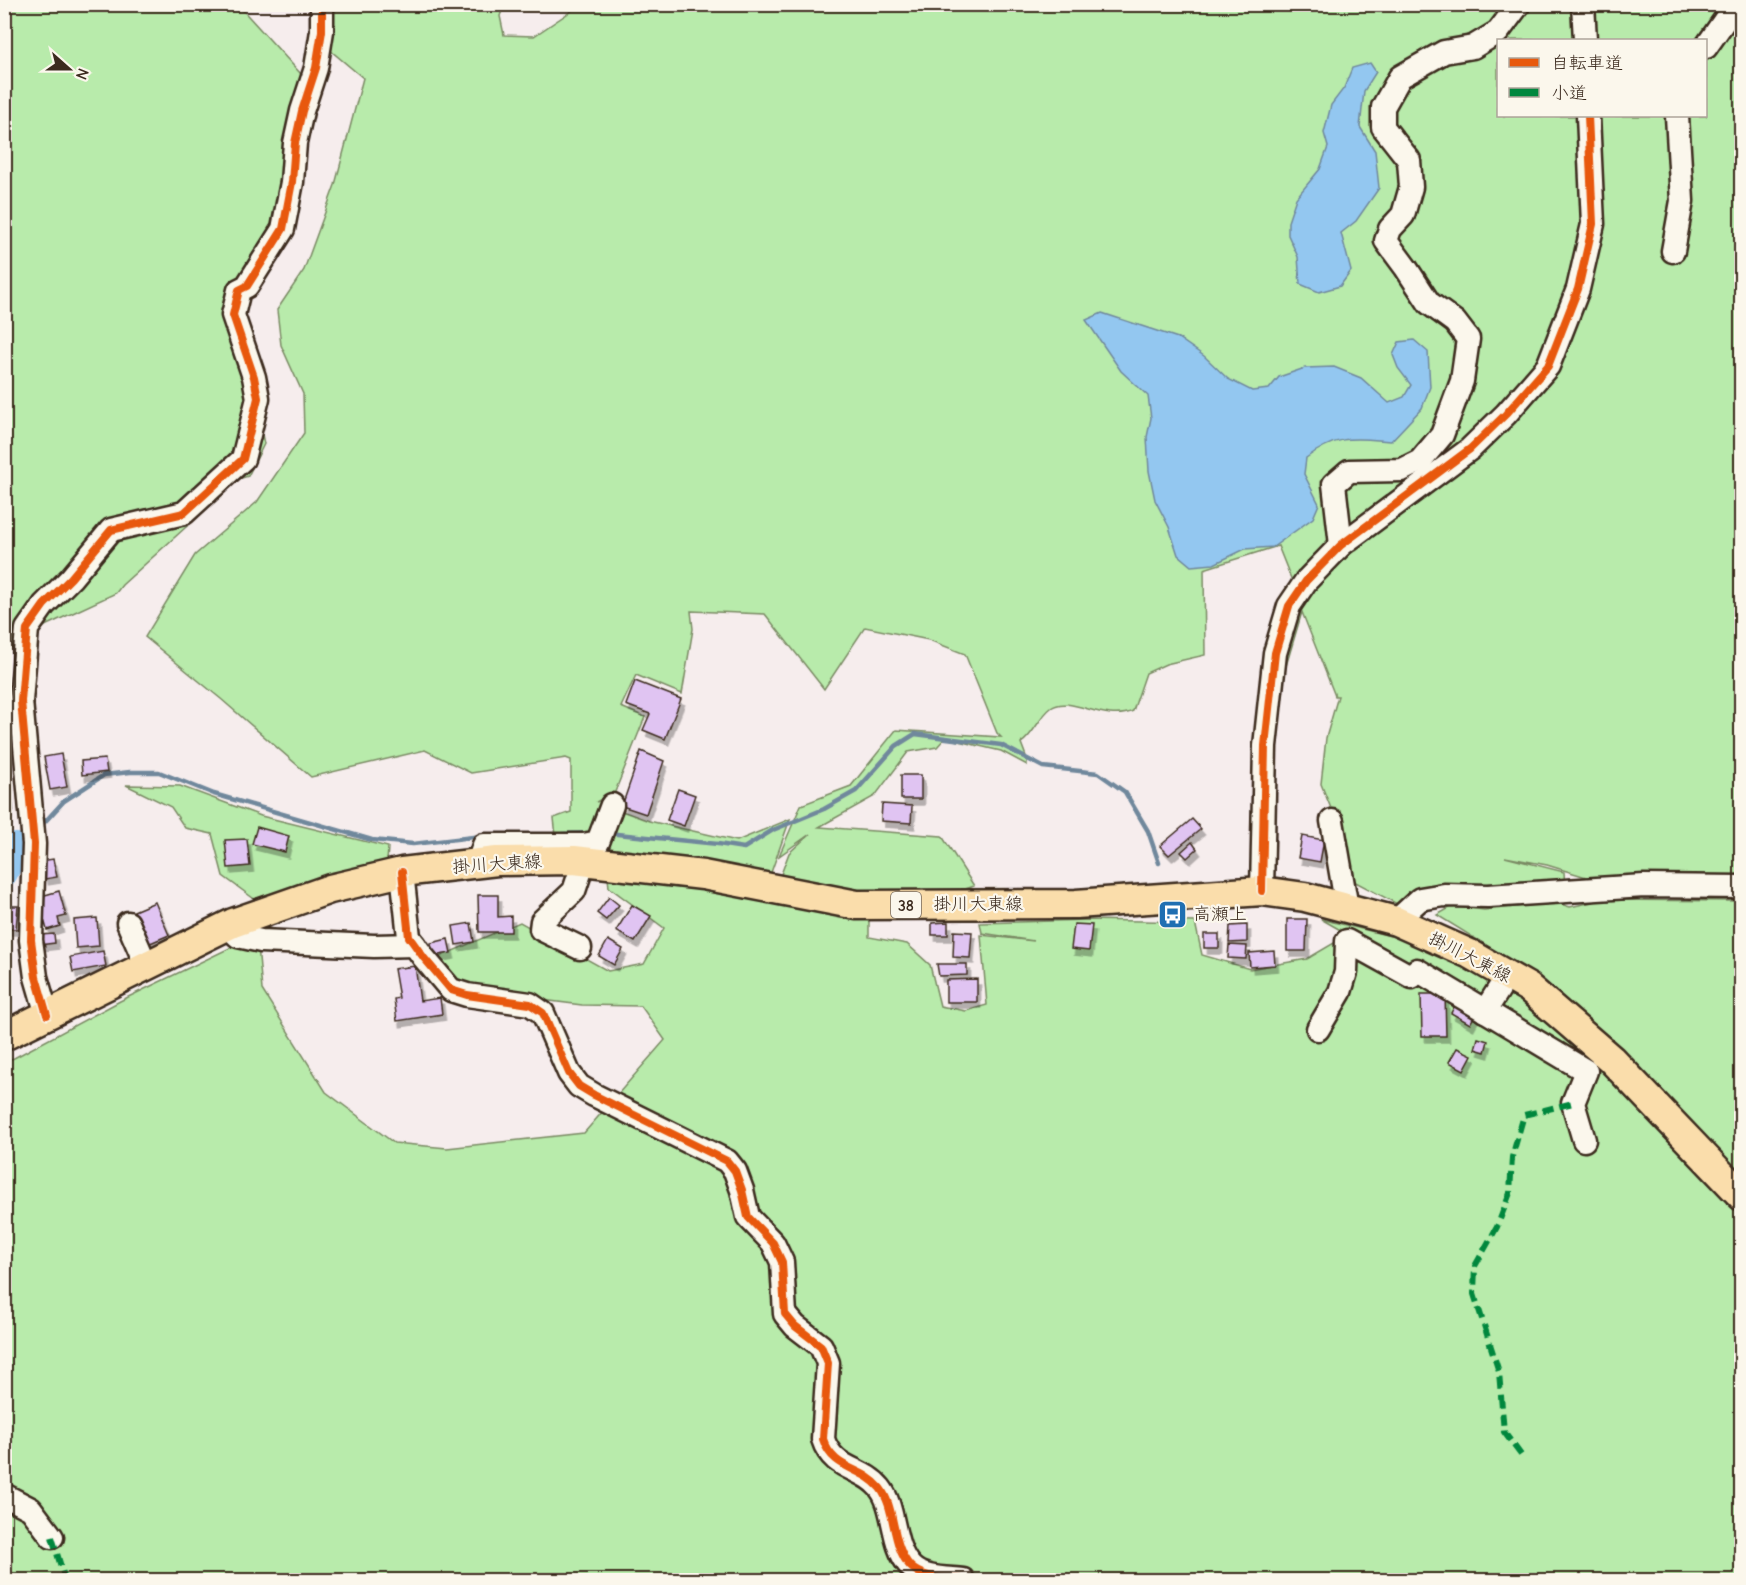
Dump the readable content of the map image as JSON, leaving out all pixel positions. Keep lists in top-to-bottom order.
{
  "streets": {
    "main road": ["掛川大東線", "38"]
  },
  "places": {
    "bus stop": ["高瀬上"]
  },
  "legend": ["自転車道", "小道"],
  "north": "right"
}
